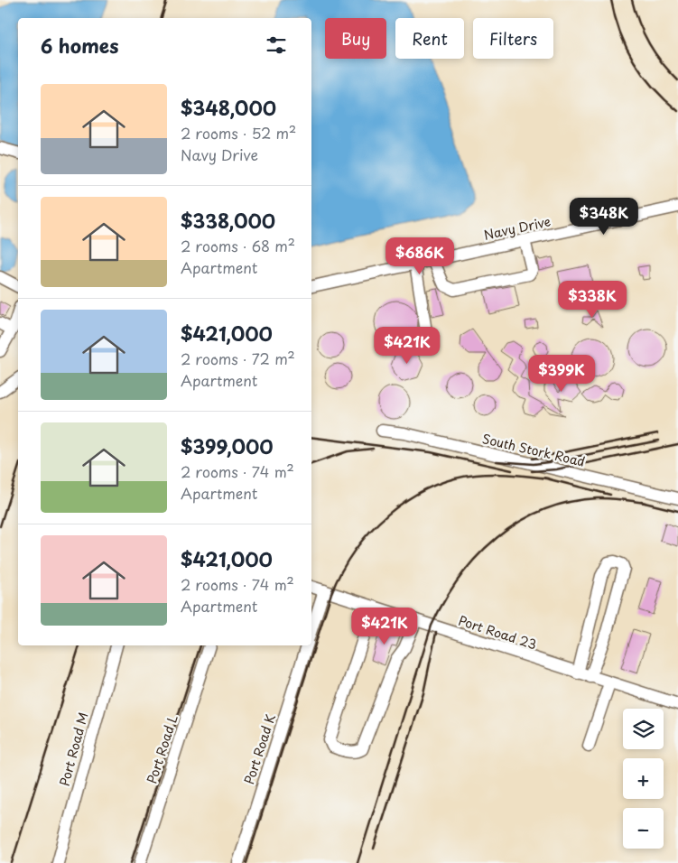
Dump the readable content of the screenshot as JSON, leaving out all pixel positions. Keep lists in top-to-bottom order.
{
  "streets": {
    "street": [
      "Navy Drive",
      "South Stork Road",
      "Port Road 23",
      "Port Road M",
      "Port Road L",
      "Port Road K"
    ]
  },
  "page": {
    "chip": ["Buy", "Rent", "Filters"],
    "heading": "6 homes",
    "list": [
      {
        "name": "$348,000",
        "note": "2 rooms · 52 m² · Navy Drive"
      },
      {
        "name": "$338,000",
        "note": "2 rooms · 68 m² · Apartment"
      },
      {
        "name": "$421,000",
        "note": "2 rooms · 72 m² · Apartment"
      },
      {
        "name": "$399,000",
        "note": "2 rooms · 74 m² · Apartment"
      },
      {
        "name": "$421,000",
        "note": "2 rooms · 74 m² · Apartment"
      }
    ],
    "price": [
      "$348K",
      "$686K",
      "$338K",
      "$421K",
      "$399K",
      "$421K"
    ],
    "map_buttons": ["+", "−"]
  }
}
